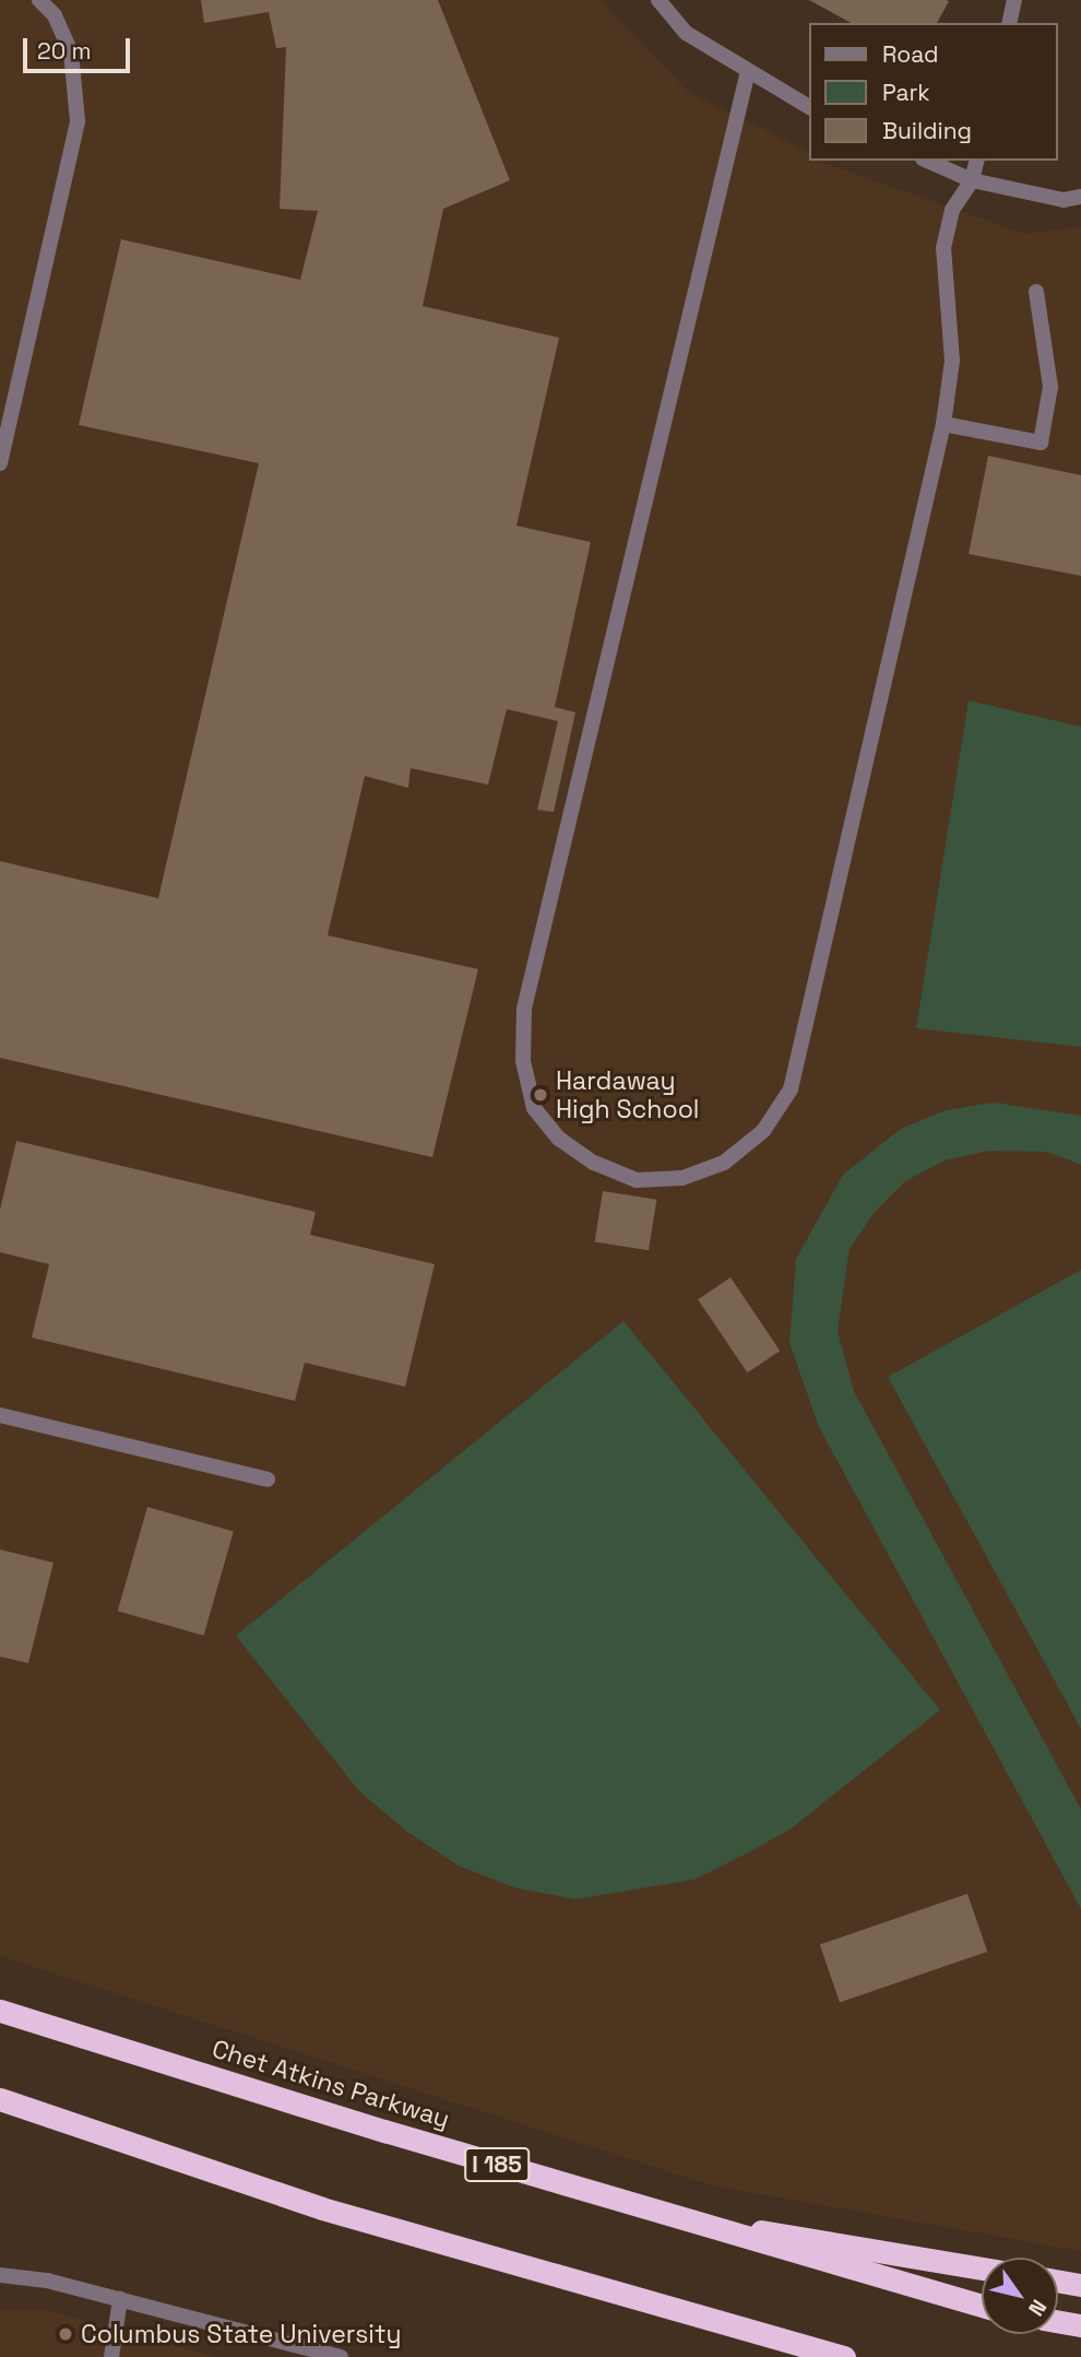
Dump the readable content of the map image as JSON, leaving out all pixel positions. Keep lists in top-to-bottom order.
{
  "streets": {
    "highway": ["Chet Atkins Parkway", "I 185"]
  },
  "places": ["Hardaway High School", "Columbus State University"],
  "legend": ["Road", "Park", "Building"],
  "scale_bar": "20 m",
  "north": "bottom right"
}
